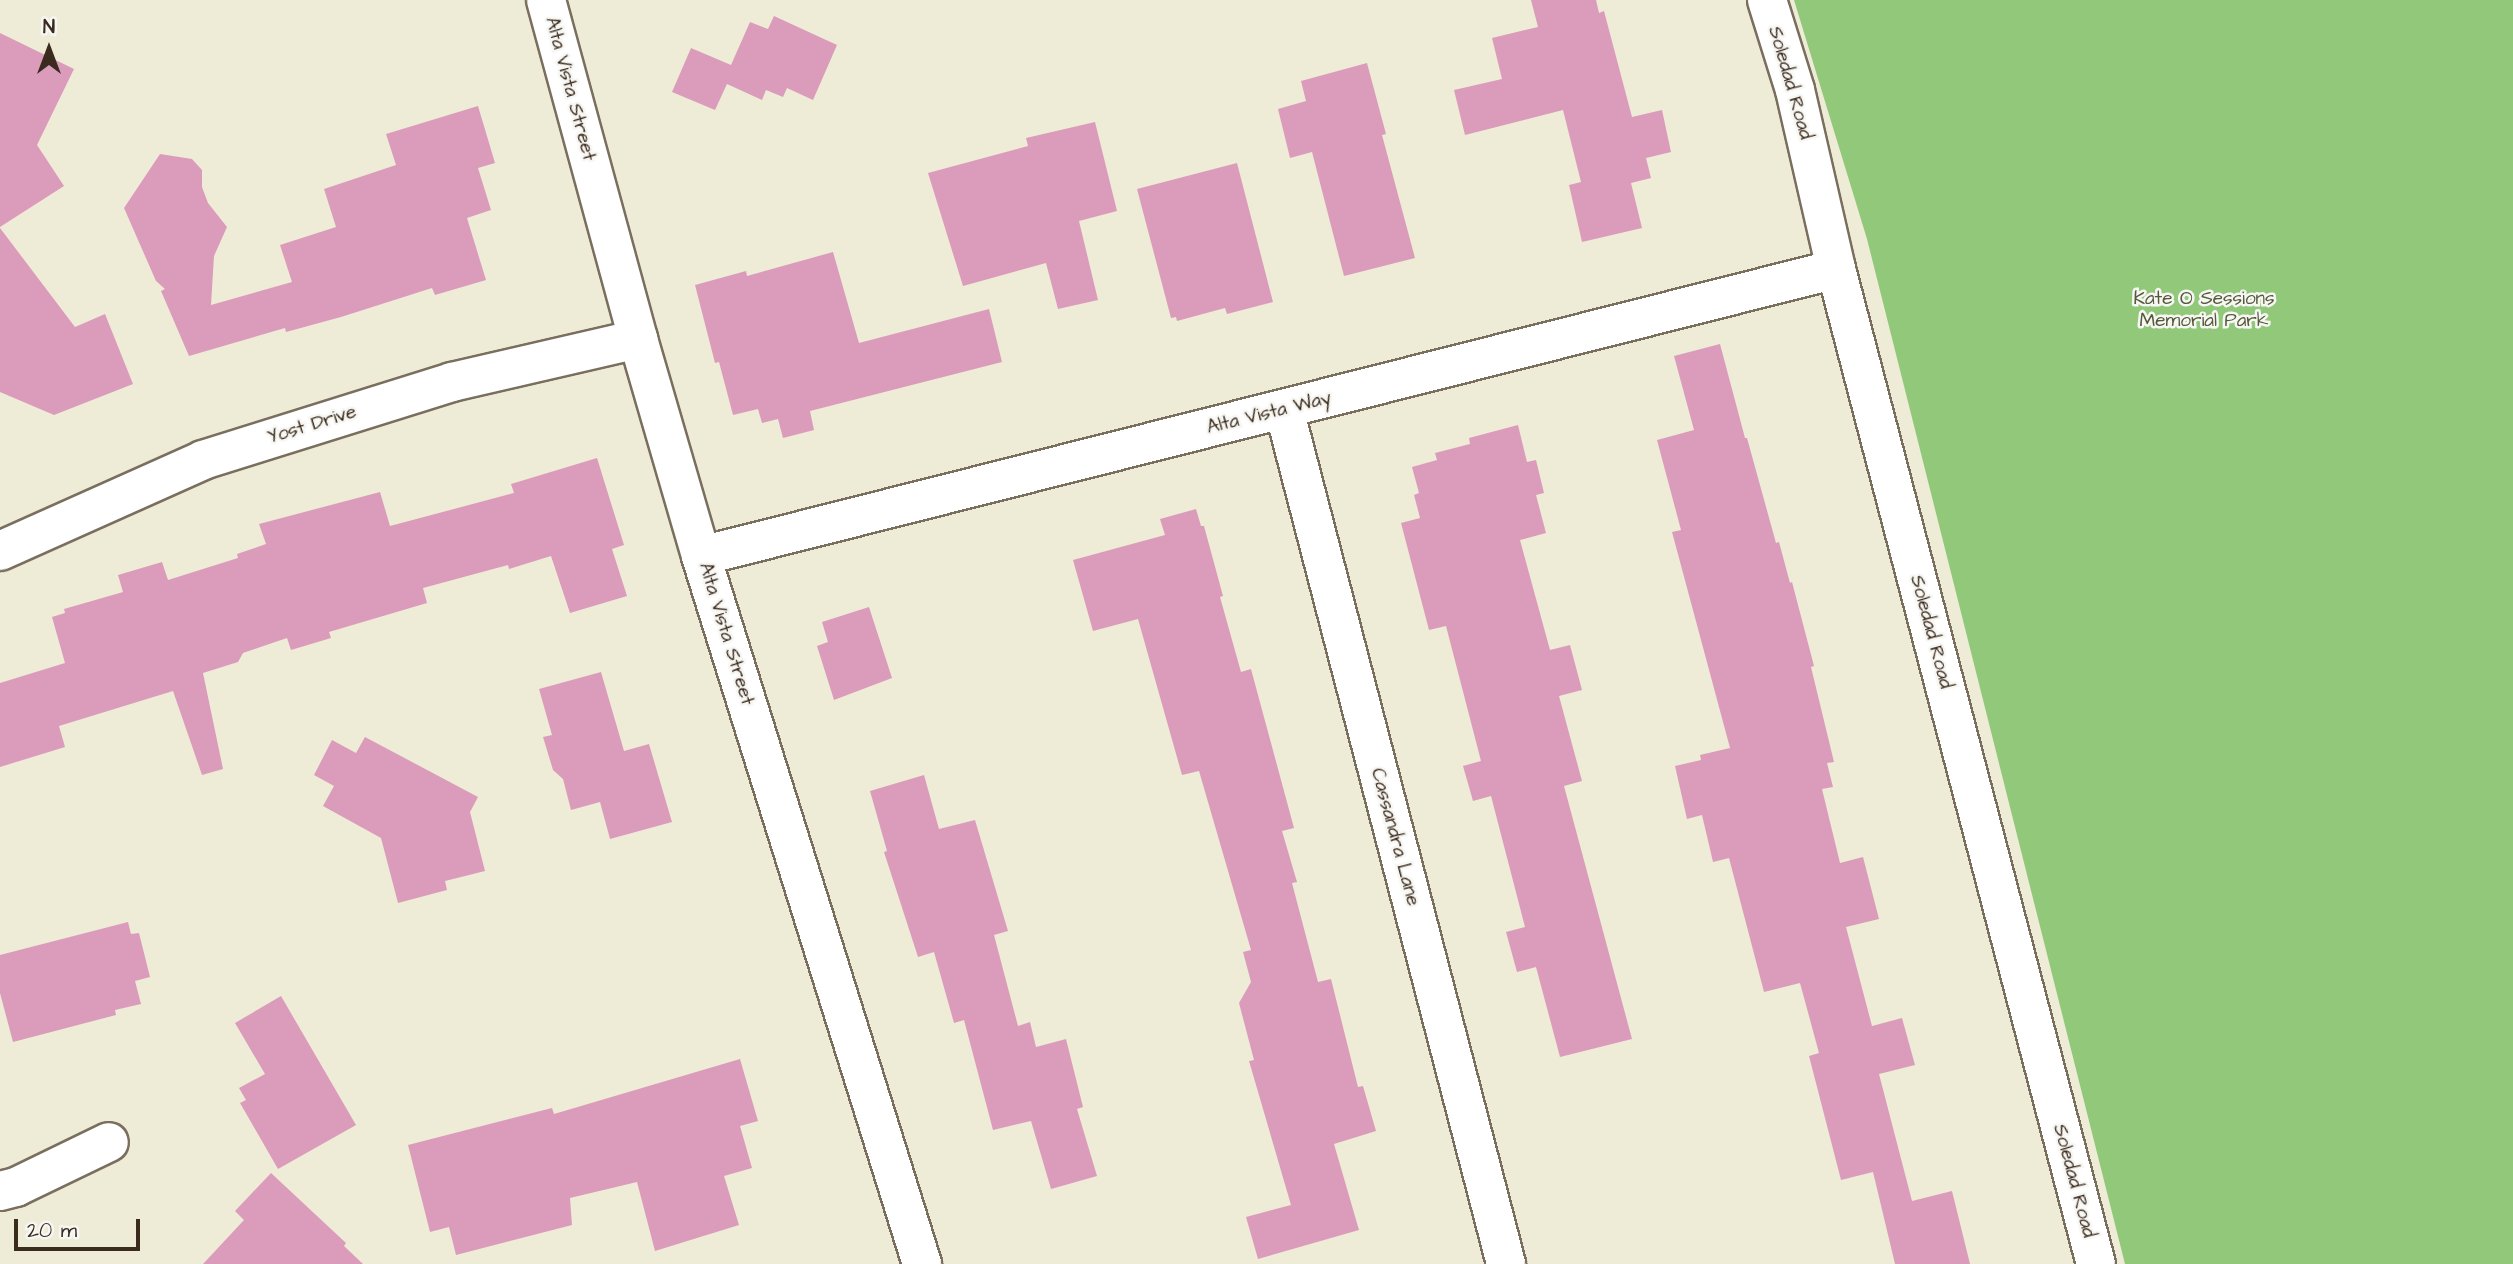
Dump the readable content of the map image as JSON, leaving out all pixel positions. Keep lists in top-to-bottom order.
{
  "streets": {
    "street": [
      "Soledad Road",
      "Alta Vista Street",
      "Alta Vista Way",
      "Yost Drive",
      "Cassandra Lane"
    ]
  },
  "crossings": [
    ["Soledad Road", "Alta Vista Way"],
    ["Alta Vista Street", "Alta Vista Way"],
    ["Alta Vista Street", "Yost Drive"],
    ["Alta Vista Way", "Cassandra Lane"]
  ],
  "parks": ["Kate O Sessions Memorial Park"],
  "scale_bar": "20 m",
  "north": "top"
}
